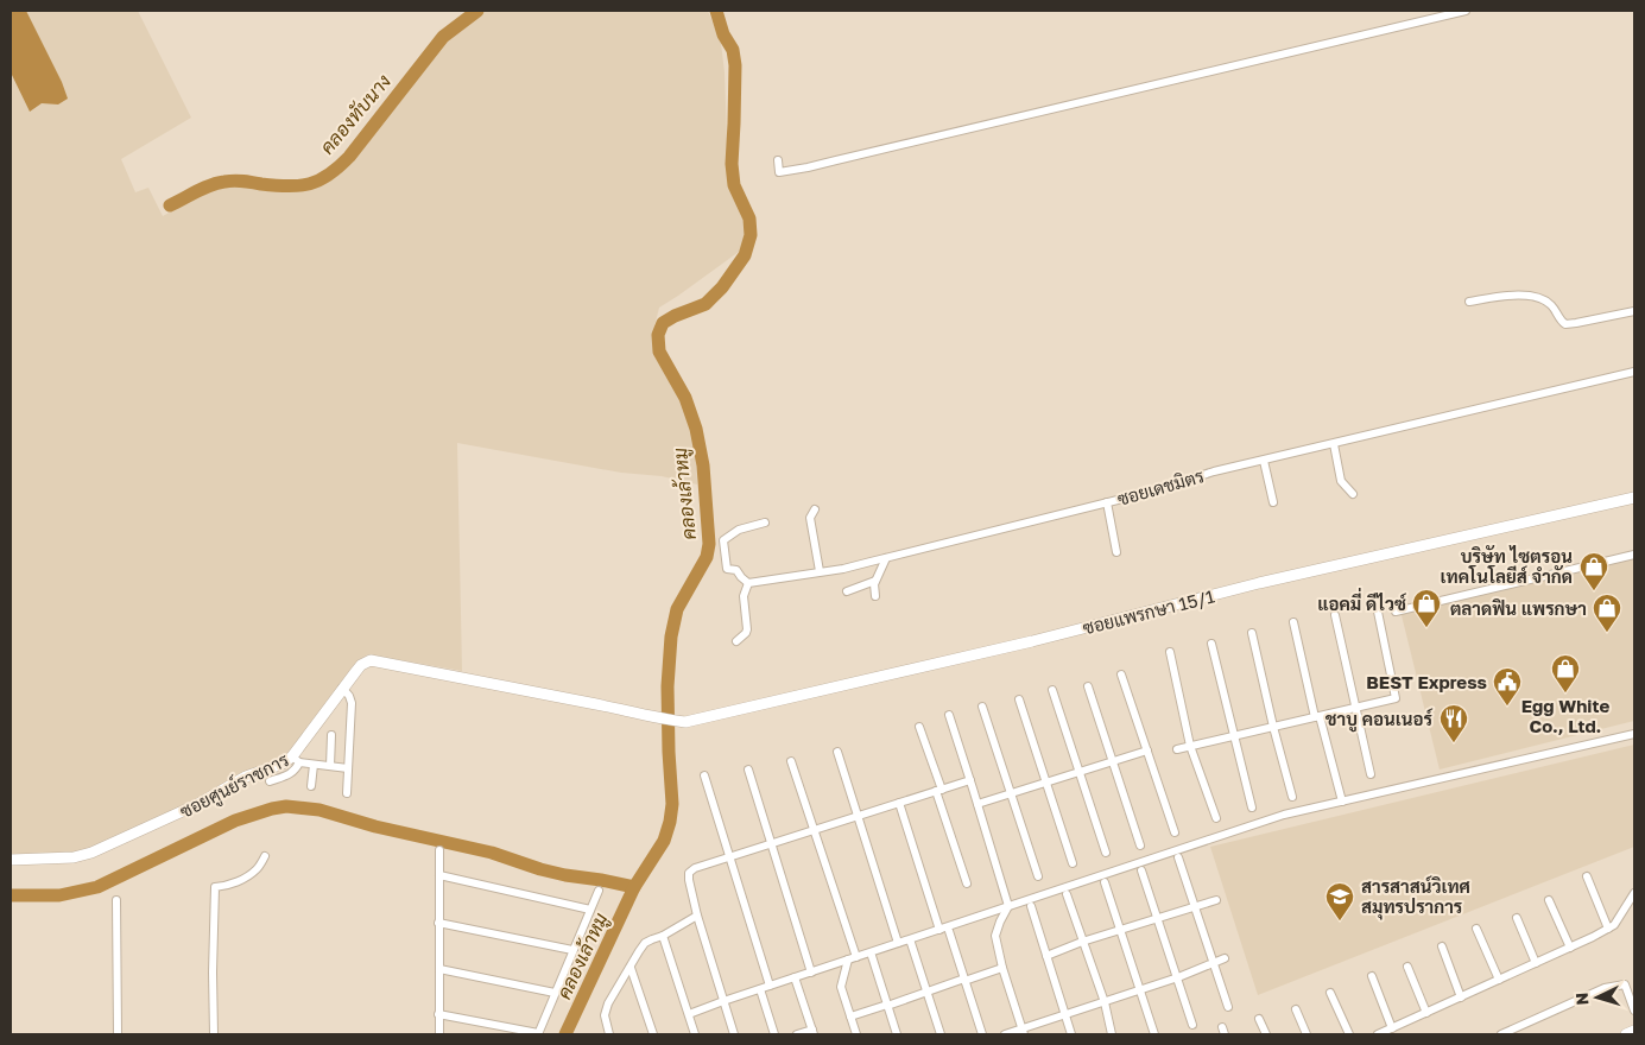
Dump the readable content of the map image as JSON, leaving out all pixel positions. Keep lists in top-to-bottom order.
{
  "streets": {
    "street": ["ซอยเดชมิตร", "ซอยแพรกษา 15/1", "ซอยศูนย์ราชการ"]
  },
  "crossings": [
    ["ซอยแพรกษา 15/1", "ซอยศูนย์ราชการ"]
  ],
  "water": ["คลองทับนาง", "คลองเล้าหมู"],
  "places": {
    "shop": [
      "บริษัท ไซตรอน เทคโนโลยีส์ จำกัด",
      "แอคมี่ ดีไวซ์",
      "ตลาดฟิน แพรกษา",
      "Egg White Co., Ltd."
    ],
    "public building": ["BEST Express"],
    "restaurant": ["ชาบู คอนเนอร์"],
    "school or university": ["สารสาสน์วิเทศ สมุทรปราการ"]
  },
  "north": "left"
}
